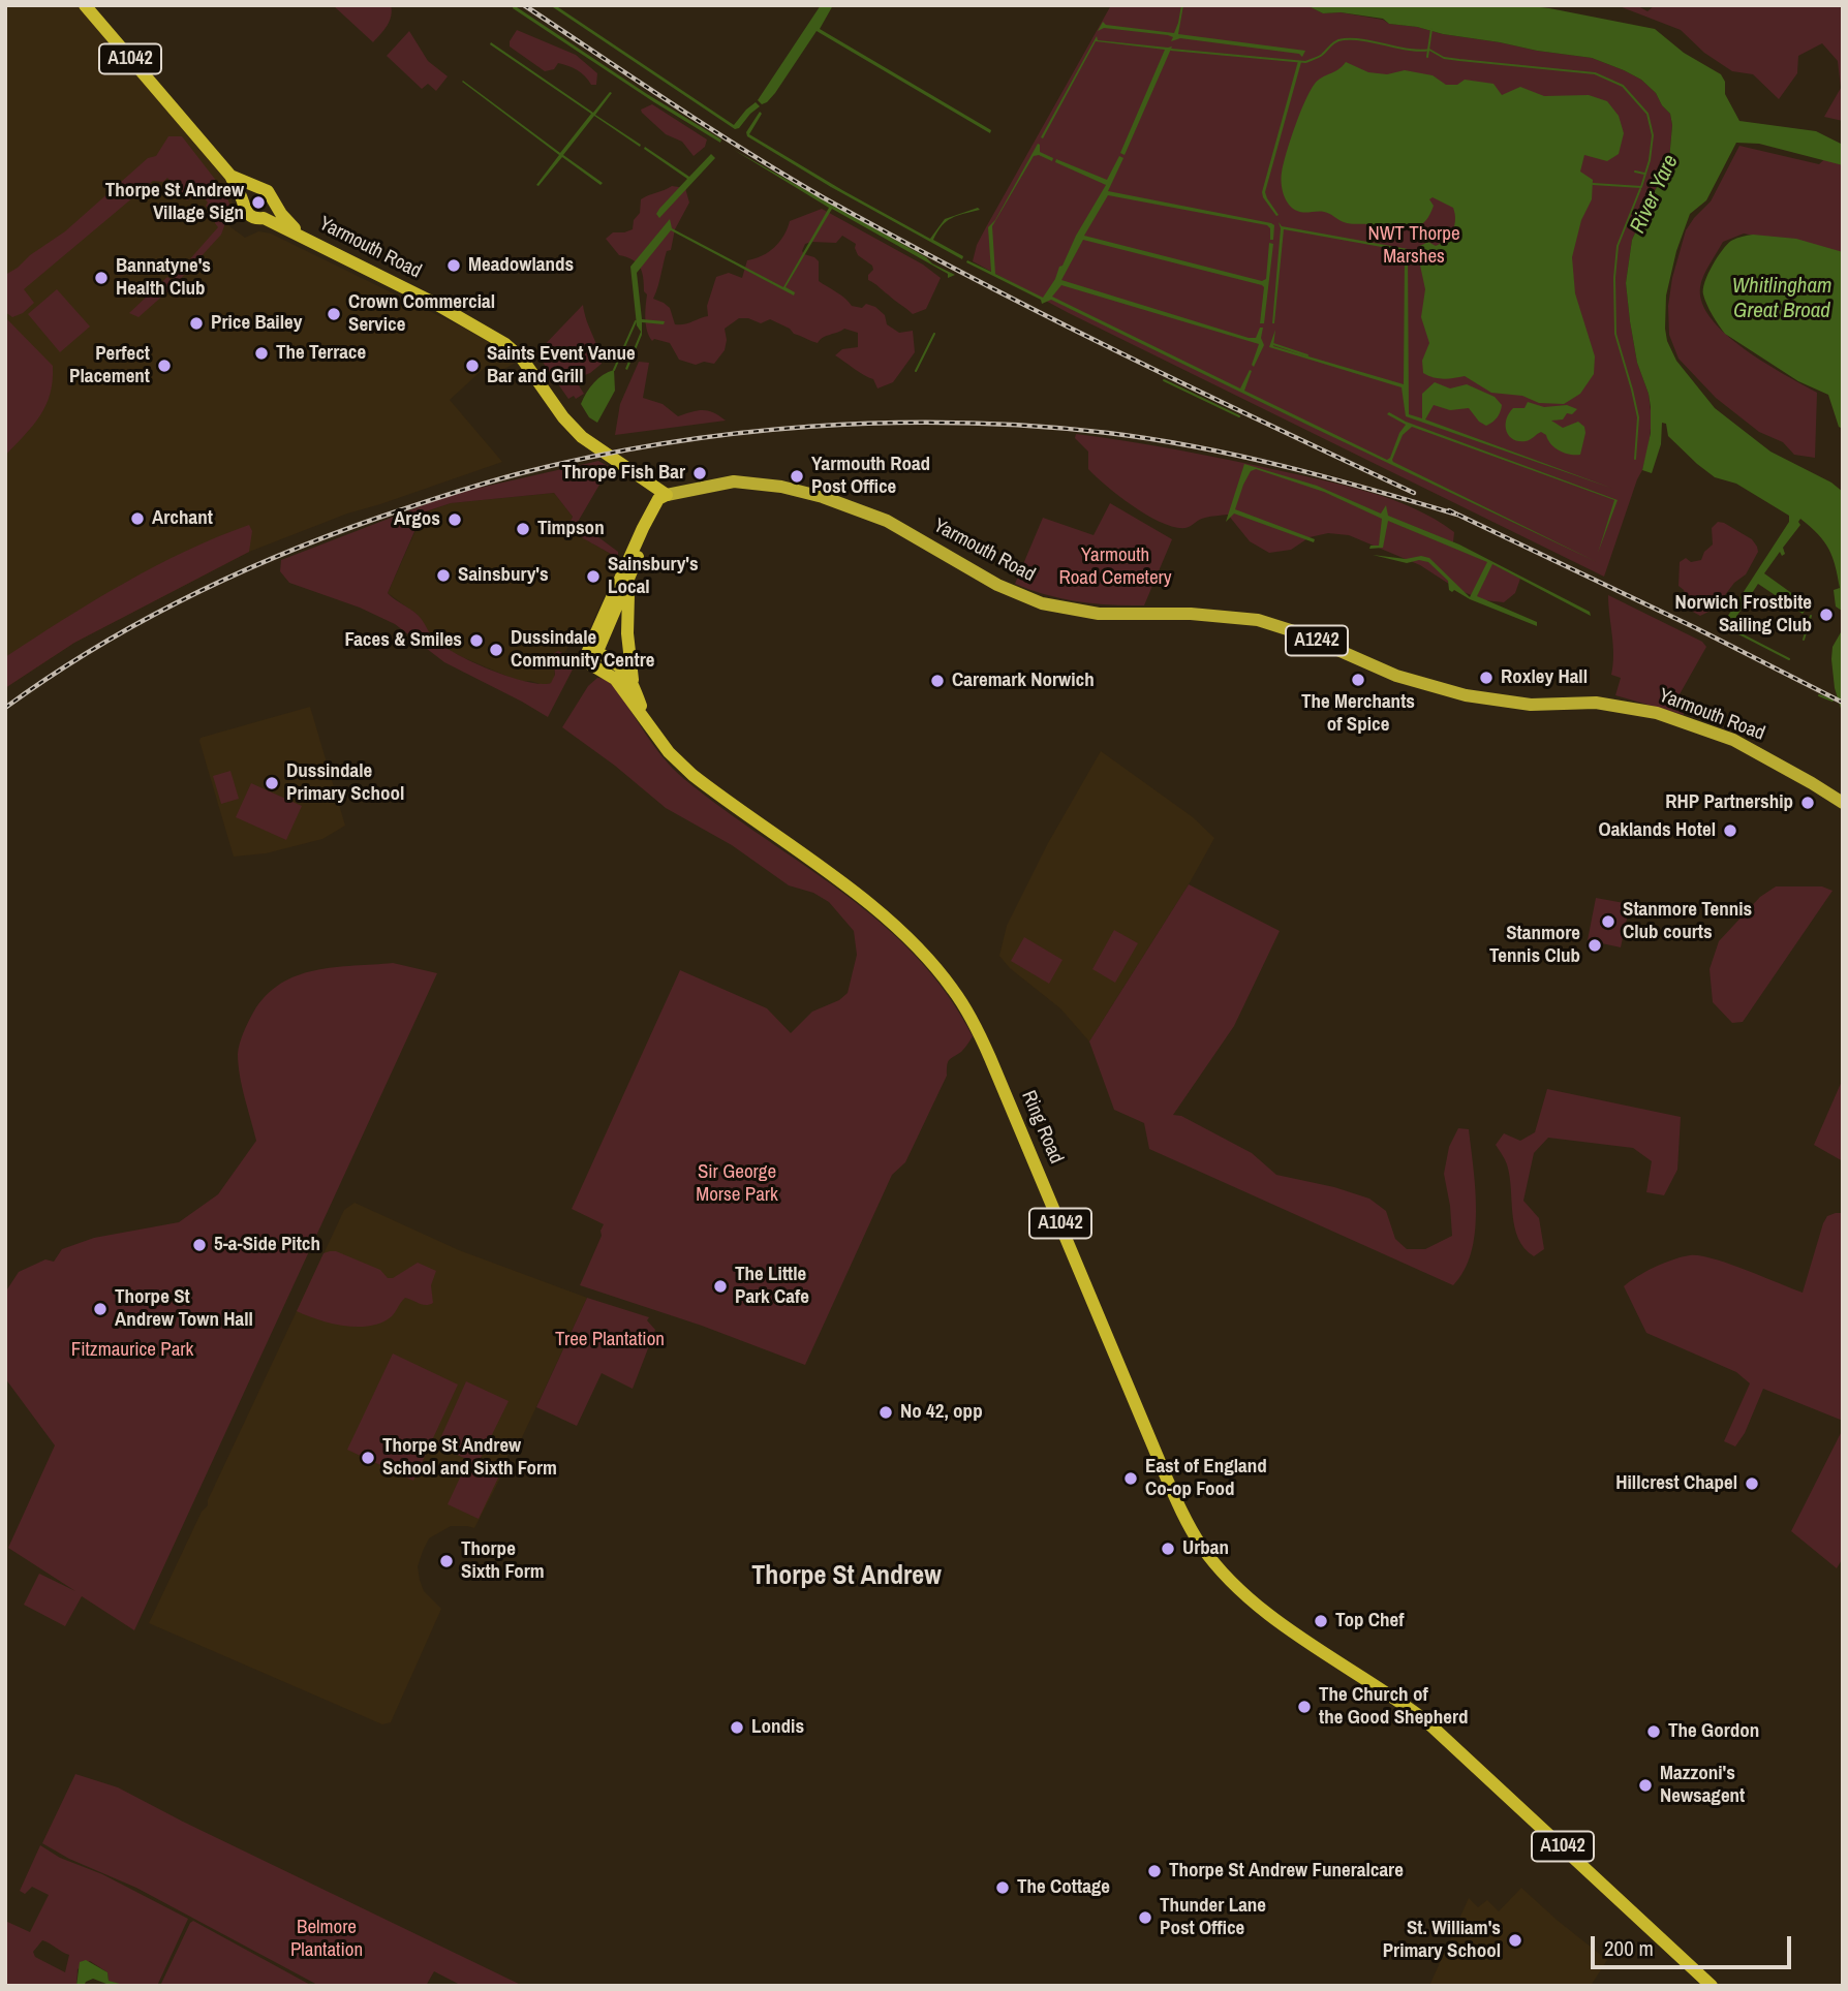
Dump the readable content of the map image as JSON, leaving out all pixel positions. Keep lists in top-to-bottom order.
{
  "streets": {
    "highway": ["A1042", "Yarmouth Road", "Ring Road"],
    "main road": ["A1242"]
  },
  "crossings": [
    ["A1042", "Yarmouth Road"],
    ["A1042", "Ring Road"]
  ],
  "districts": ["Thorpe St Andrew"],
  "water": ["River Yare", "Whitlingham Great Broad"],
  "parks": [
    "NWT Thorpe Marshes",
    "Yarmouth Road Cemetery",
    "Sir George Morse Park",
    "Tree Plantation",
    "Fitzmaurice Park",
    "Belmore Plantation"
  ],
  "places": [
    "Thorpe St Andrew Village Sign",
    "Meadowlands",
    "Bannatyne's Health Club",
    "Crown Commercial Service",
    "Price Bailey",
    "The Terrace",
    "Perfect Placement",
    "Saints Event Vanue Bar and Grill",
    "Thrope Fish Bar",
    "Yarmouth Road Post Office",
    "Archant",
    "Argos",
    "Timpson",
    "Sainsbury's",
    "Sainsbury's Local",
    "Norwich Frostbite Sailing Club",
    "Faces & Smiles",
    "Dussindale Community Centre",
    "Roxley Hall",
    "The Merchants of Spice",
    "Caremark Norwich",
    "Dussindale Primary School",
    "RHP Partnership",
    "Oaklands Hotel",
    "Stanmore Tennis Club courts",
    "Stanmore Tennis Club",
    "5-a-Side Pitch",
    "The Little Park Cafe",
    "Thorpe St Andrew Town Hall",
    "No 42, opp",
    "Thorpe St Andrew School and Sixth Form",
    "East of England Co-op Food",
    "Hillcrest Chapel",
    "Urban",
    "Thorpe Sixth Form",
    "Top Chef",
    "The Church of the Good Shepherd",
    "Londis",
    "The Gordon",
    "Mazzoni's Newsagent",
    "Thorpe St Andrew Funeralcare",
    "The Cottage",
    "Thunder Lane Post Office",
    "St. William's Primary School"
  ],
  "scale_bar": "200 m"
}
